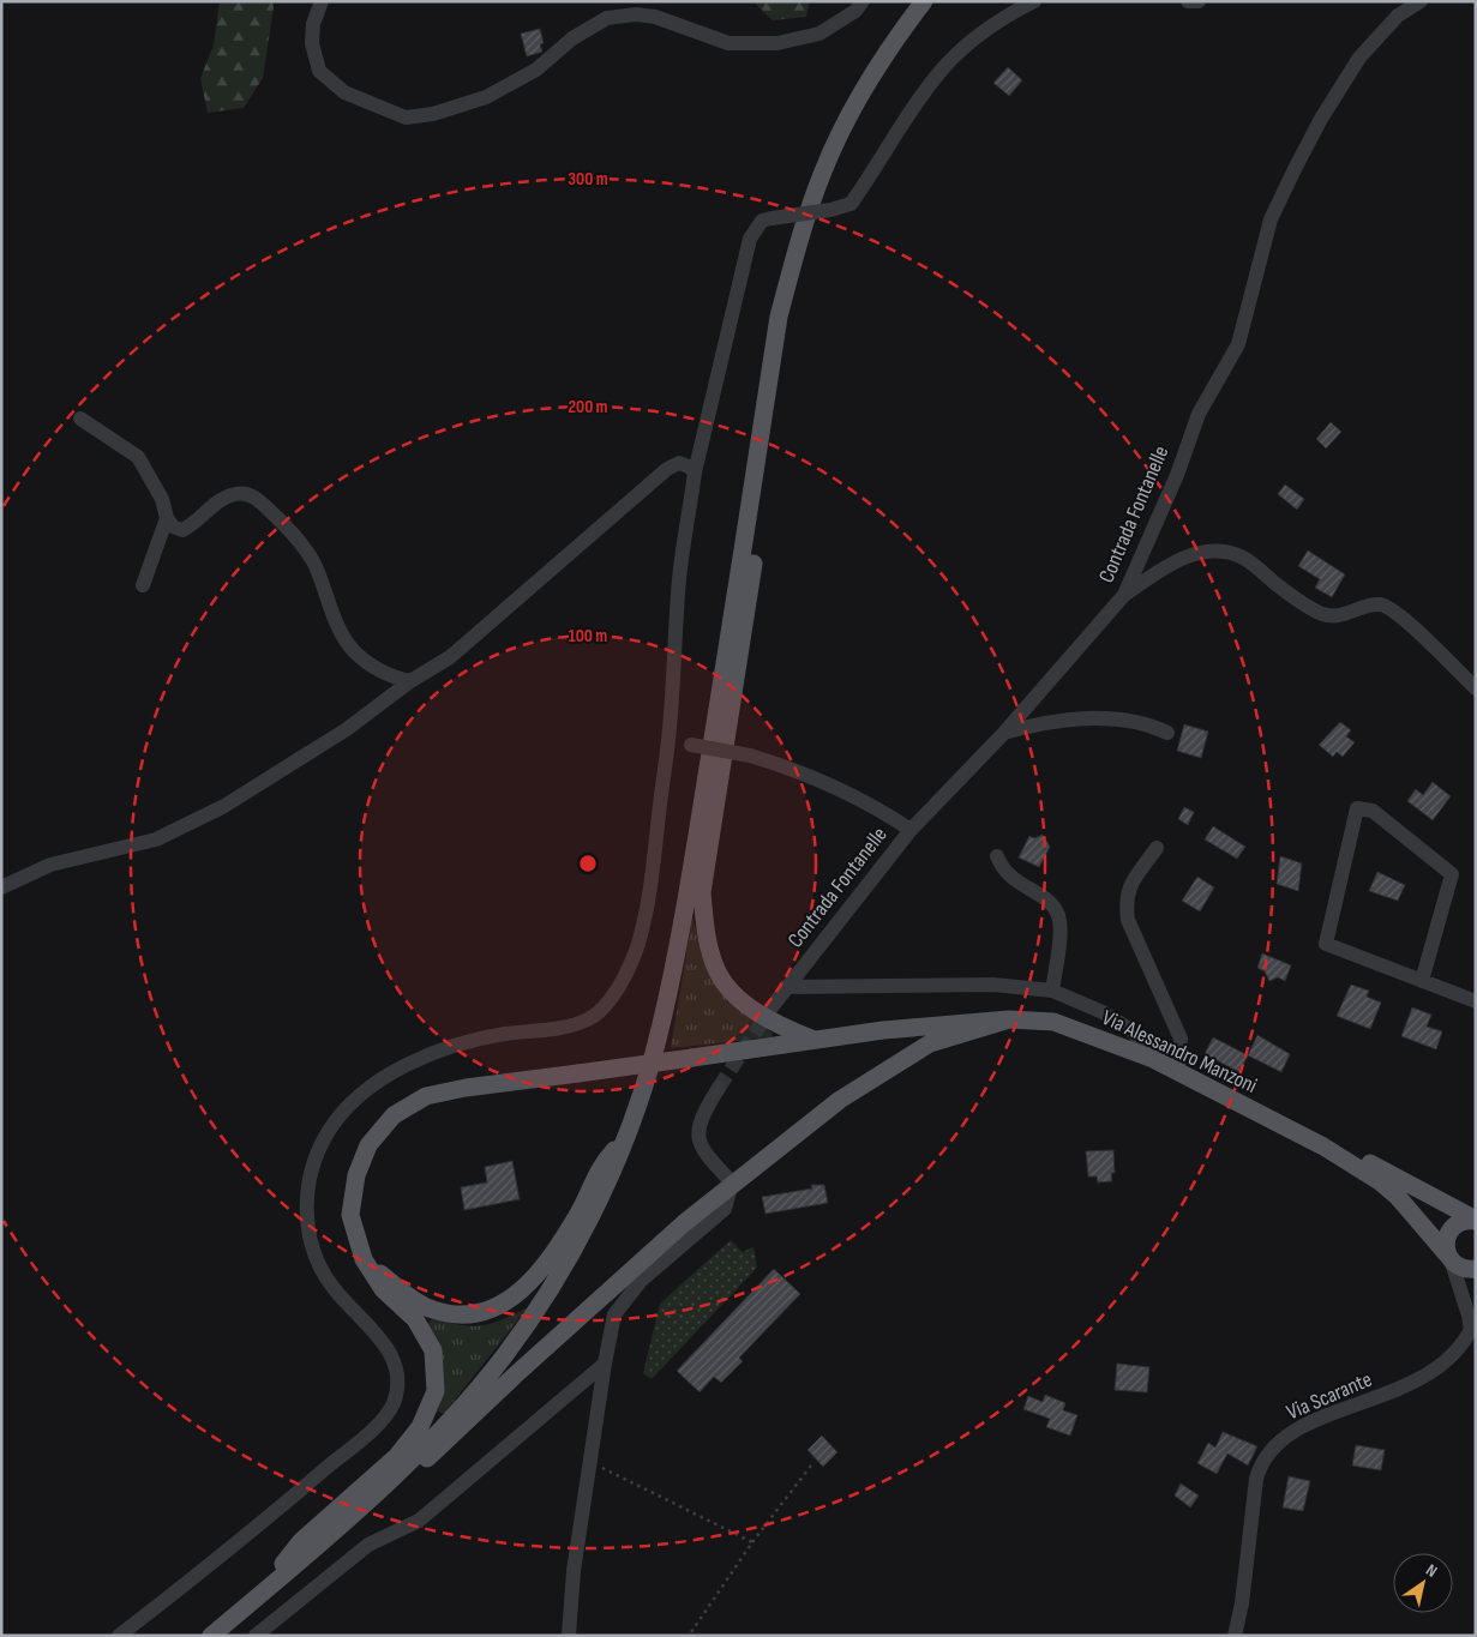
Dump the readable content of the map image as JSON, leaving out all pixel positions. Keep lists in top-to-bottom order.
{
  "streets": {
    "main road": ["Via Alessandro Manzoni"],
    "street": ["Contrada Fontanelle", "Via Scarante"]
  },
  "crossings": [
    ["Via Alessandro Manzoni", "Via Scarante"]
  ],
  "north": "top right",
  "rings": ["300 m", "200 m", "100 m"]
}
